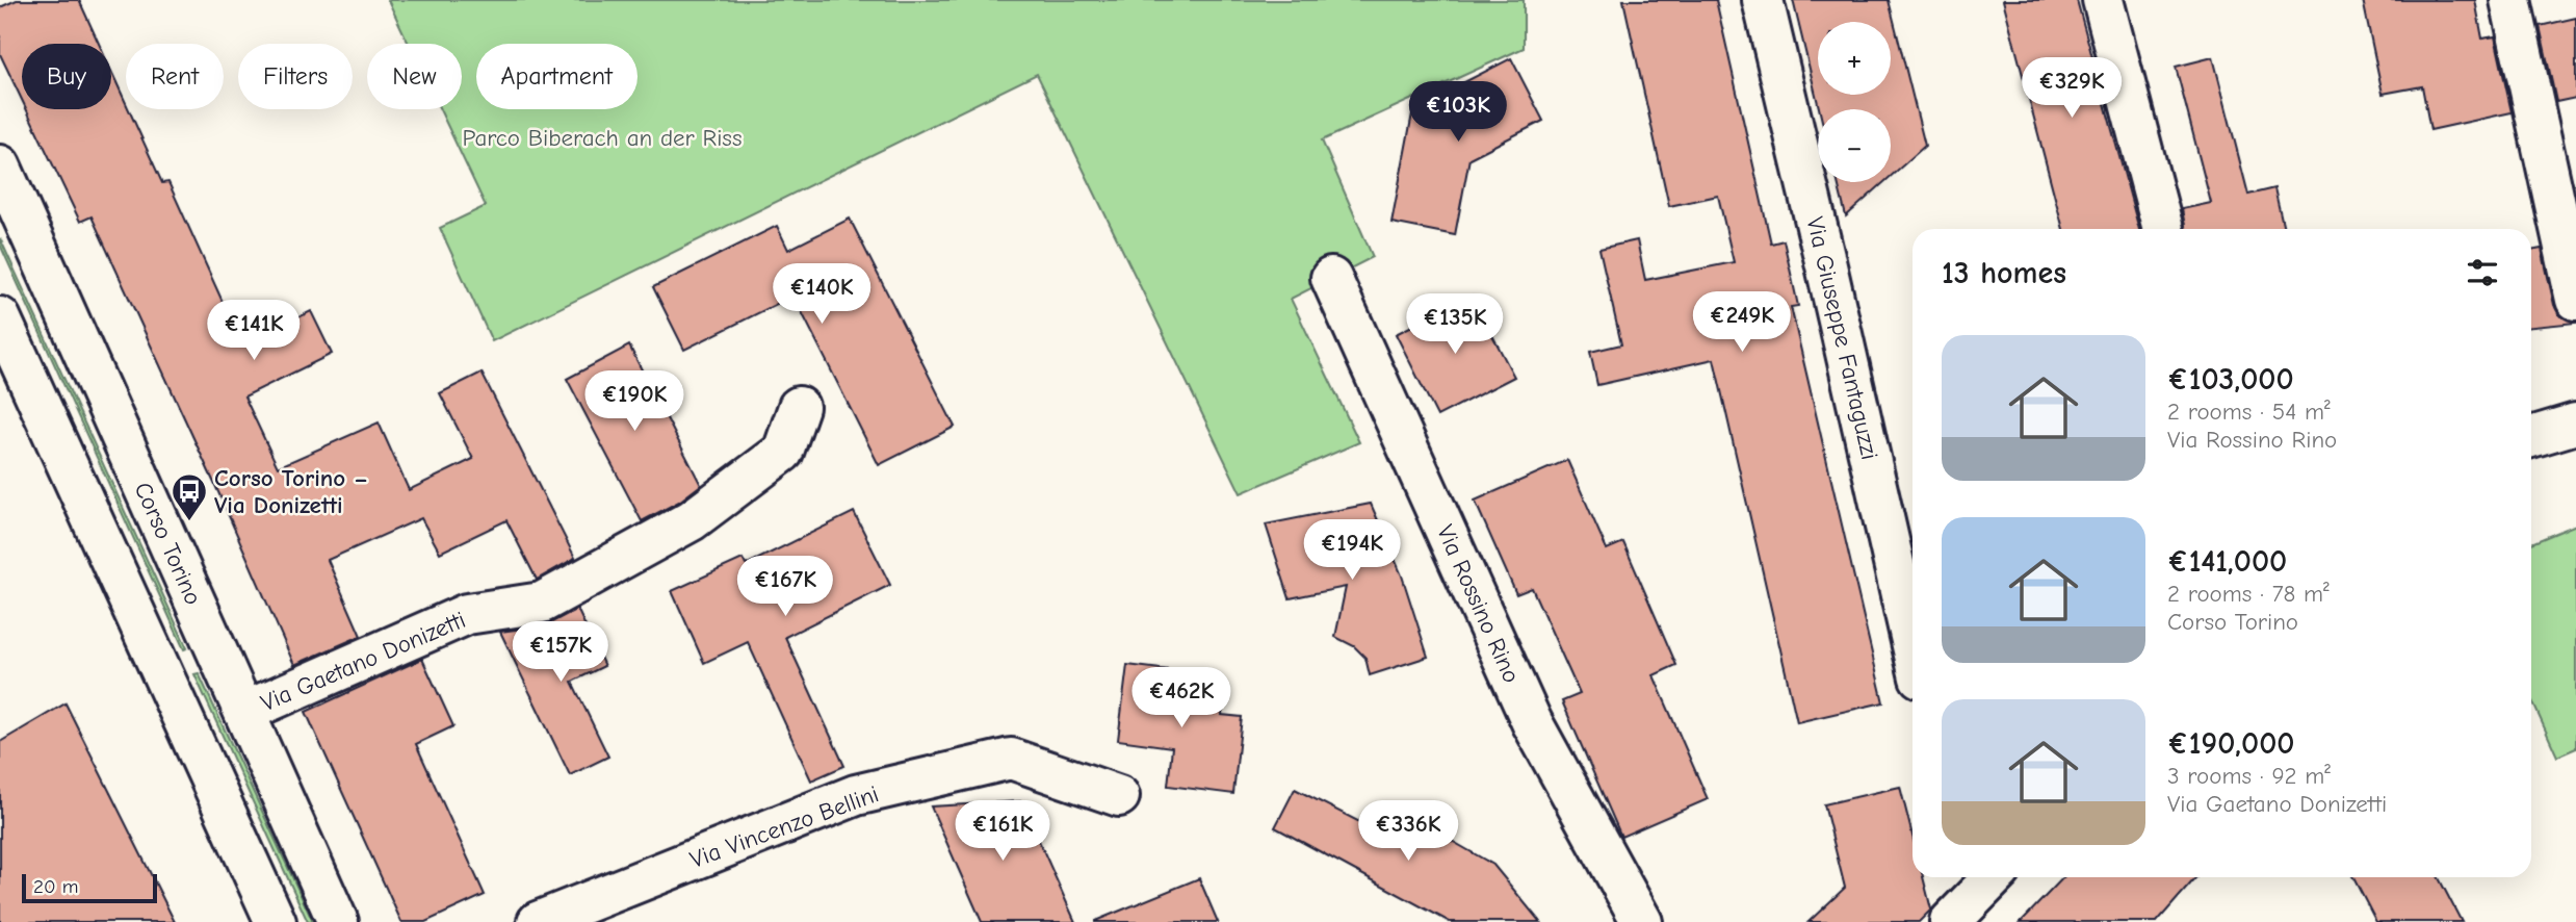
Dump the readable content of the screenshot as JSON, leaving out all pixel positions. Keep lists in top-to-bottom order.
{
  "streets": {
    "street": [
      "Via Giuseppe Fantaguzzi",
      "Corso Torino",
      "Via Rossino Rino",
      "Via Gaetano Donizetti",
      "Via Vincenzo Bellini"
    ]
  },
  "crossings": [
    ["Corso Torino", "Via Gaetano Donizetti"]
  ],
  "parks": ["Parco Biberach an der Riss"],
  "places": {
    "bus stop": ["Corso Torino – Via Donizetti"]
  },
  "scale_bar": "20 m",
  "page": {
    "map_buttons": ["+", "−"],
    "chip": [
      "Buy",
      "Rent",
      "Filters",
      "New",
      "Apartment"
    ],
    "price": [
      "€329K",
      "€103K",
      "€140K",
      "€249K",
      "€135K",
      "€141K",
      "€190K",
      "€194K",
      "€167K",
      "€157K",
      "€462K",
      "€161K",
      "€336K"
    ],
    "heading": "13 homes",
    "list": [
      {
        "name": "€103,000",
        "note": "2 rooms · 54 m² · Via Rossino Rino"
      },
      {
        "name": "€141,000",
        "note": "2 rooms · 78 m² · Corso Torino"
      },
      {
        "name": "€190,000",
        "note": "3 rooms · 92 m² · Via Gaetano Donizetti"
      }
    ],
    "scale": "20 m"
  }
}
